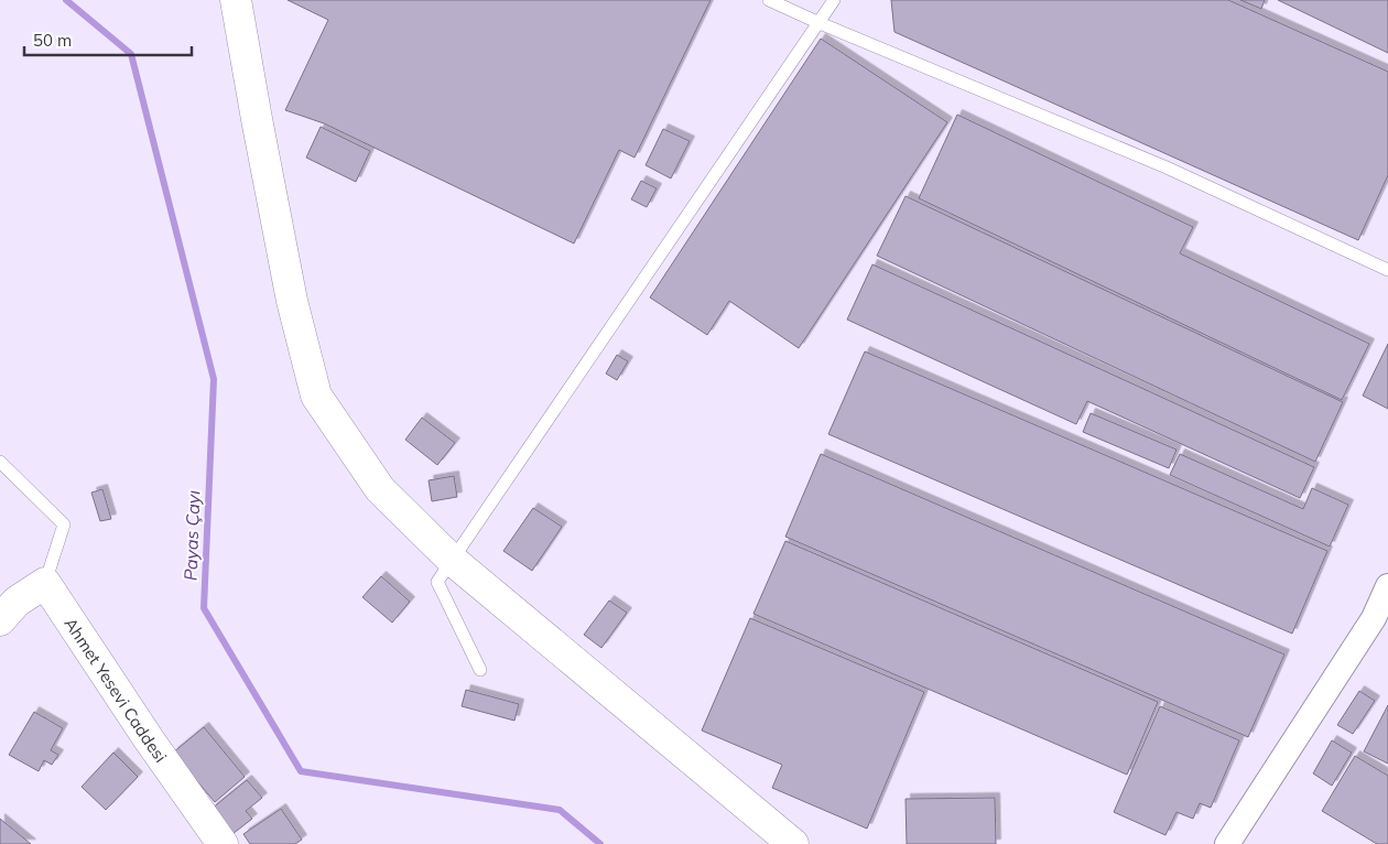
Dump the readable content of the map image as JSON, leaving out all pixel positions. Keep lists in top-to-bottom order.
{
  "streets": {
    "street": ["Ahmet Yesevi Caddesi"]
  },
  "water": ["Payas Çayı"],
  "scale_bar": "50 m"
}
